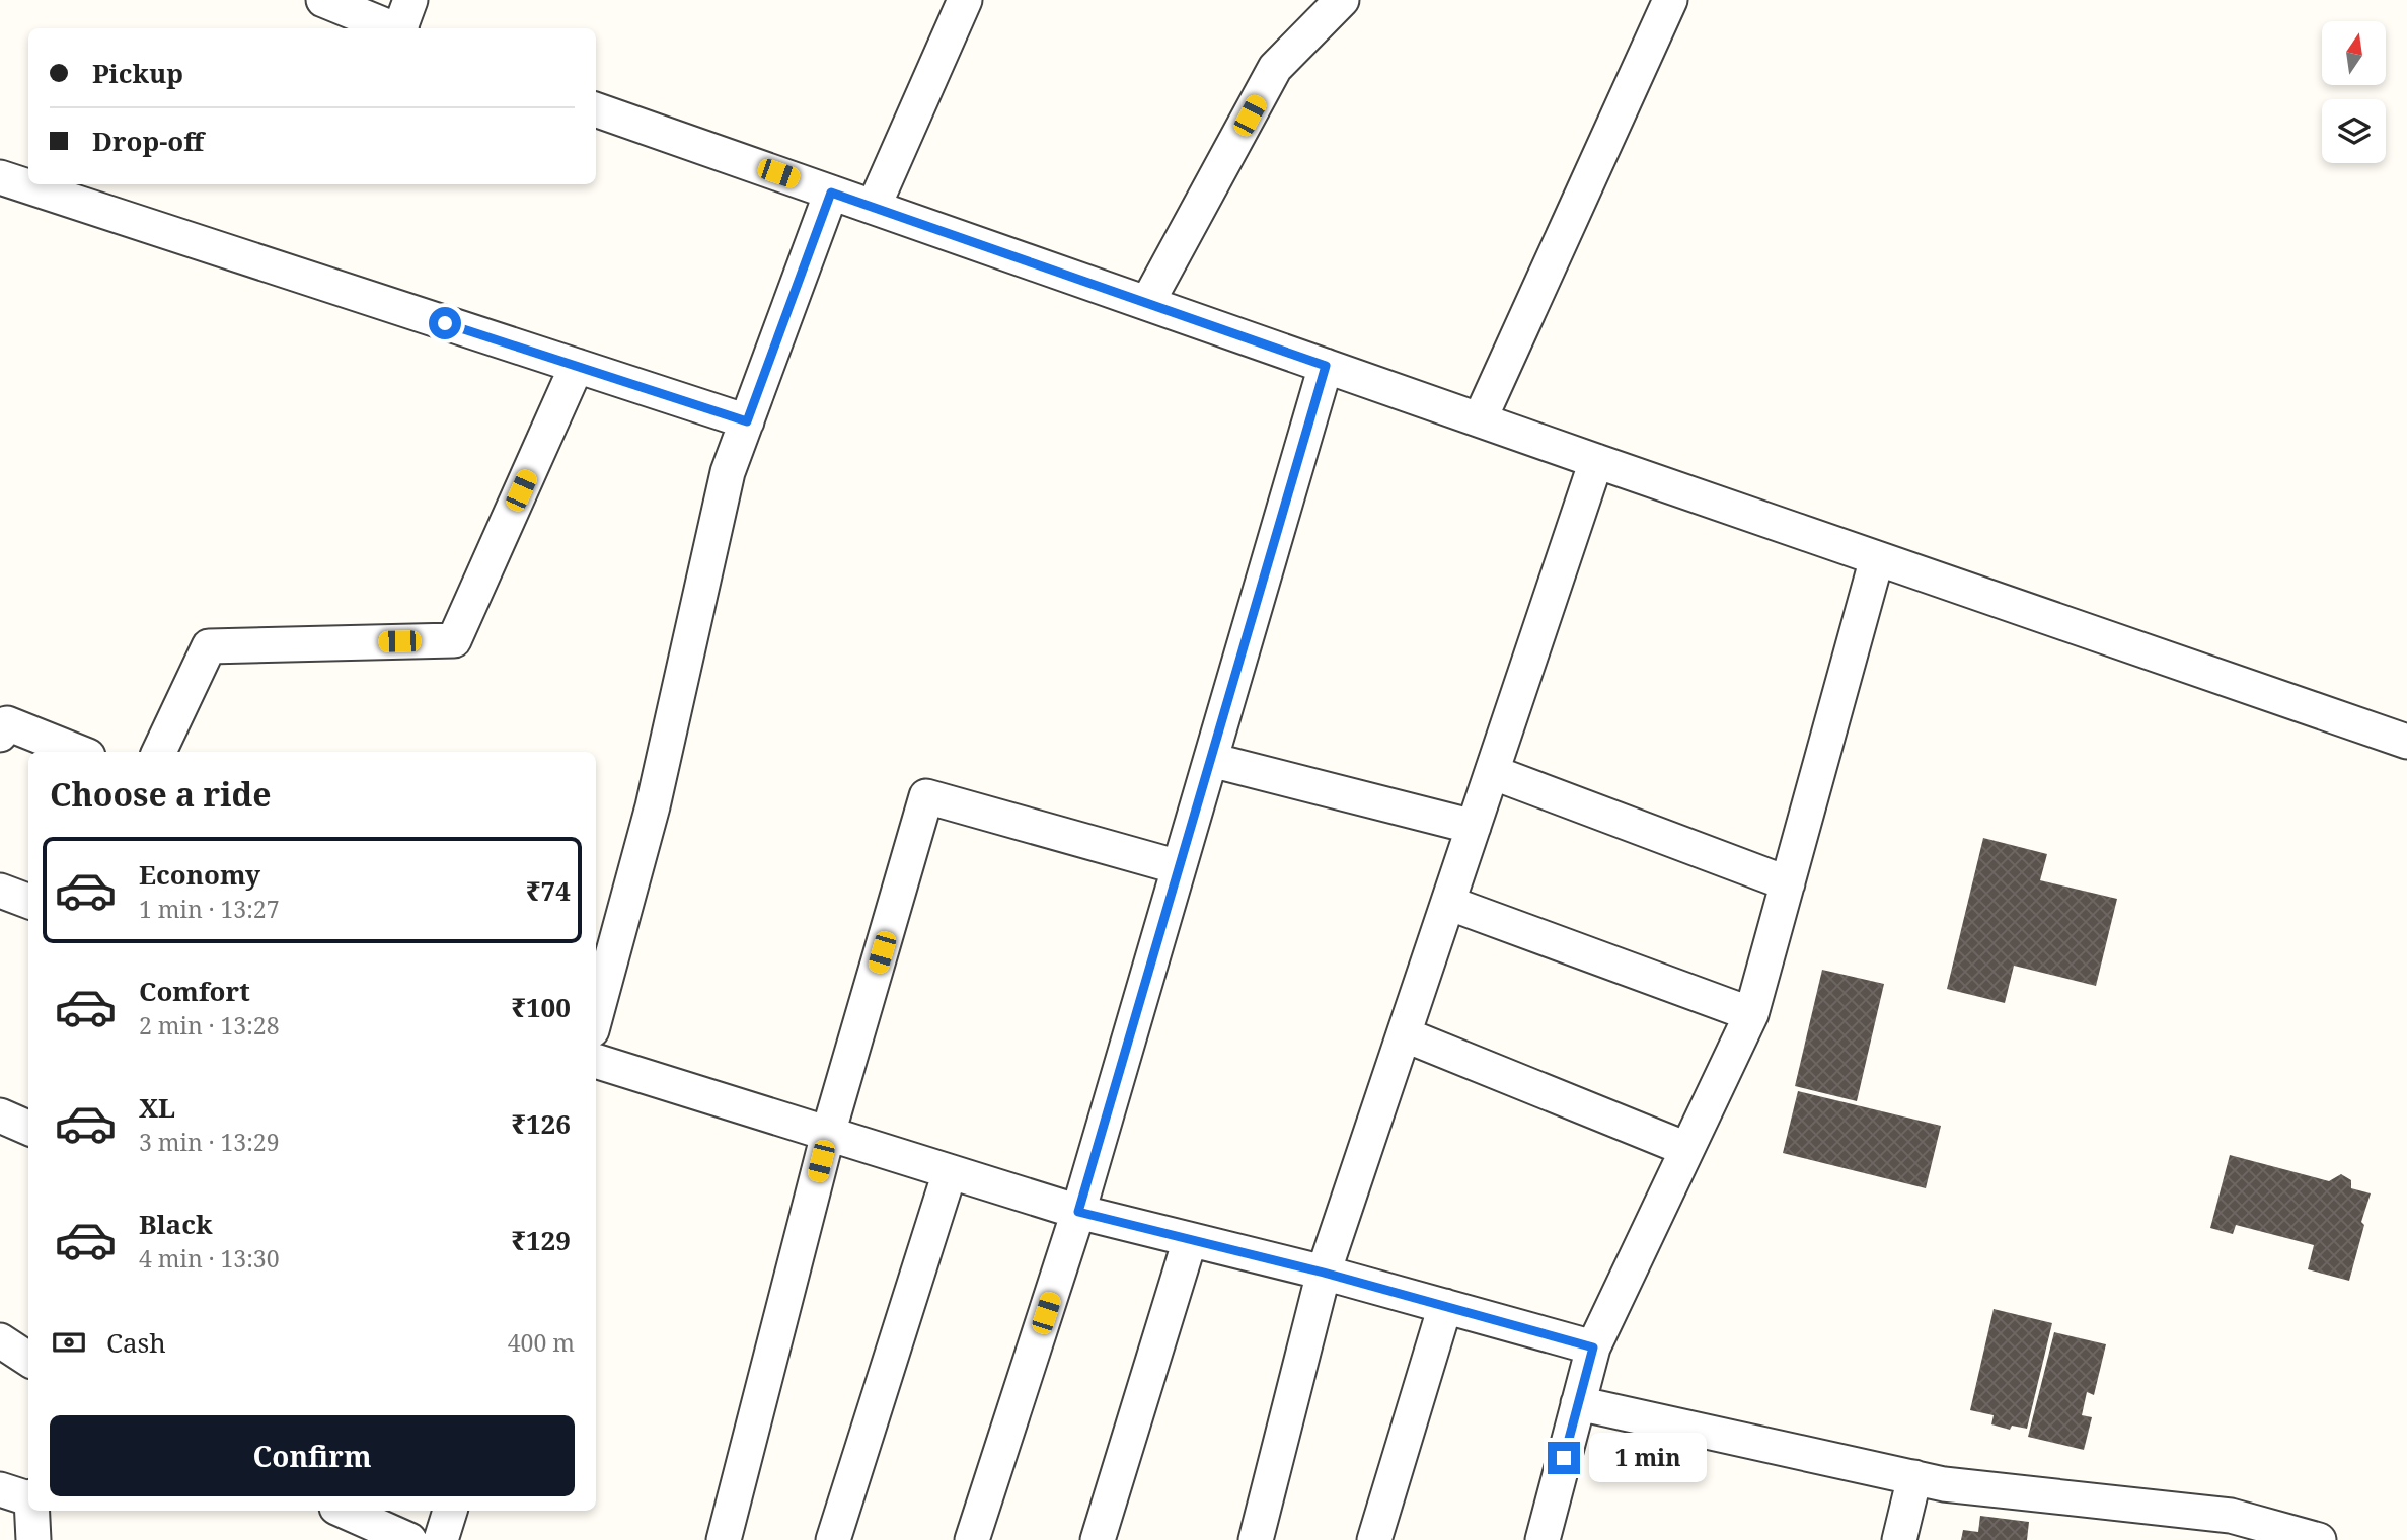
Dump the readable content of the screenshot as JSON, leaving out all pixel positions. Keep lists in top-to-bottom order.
{
  "north": "top",
  "page": {
    "banner": ["Pickup", "Drop-off"],
    "heading": "Choose a ride",
    "list": [
      {
        "name": "Economy",
        "note": "1 min · 13:27",
        "value": "₹74"
      },
      {
        "name": "Comfort",
        "note": "2 min · 13:28",
        "value": "₹100"
      },
      {
        "name": "XL",
        "note": "3 min · 13:29",
        "value": "₹126"
      },
      {
        "name": "Black",
        "note": "4 min · 13:30",
        "value": "₹129"
      }
    ],
    "pay": ["Cash", "400 m"],
    "buttons": "Confirm",
    "bubble": "1 min"
  }
}
